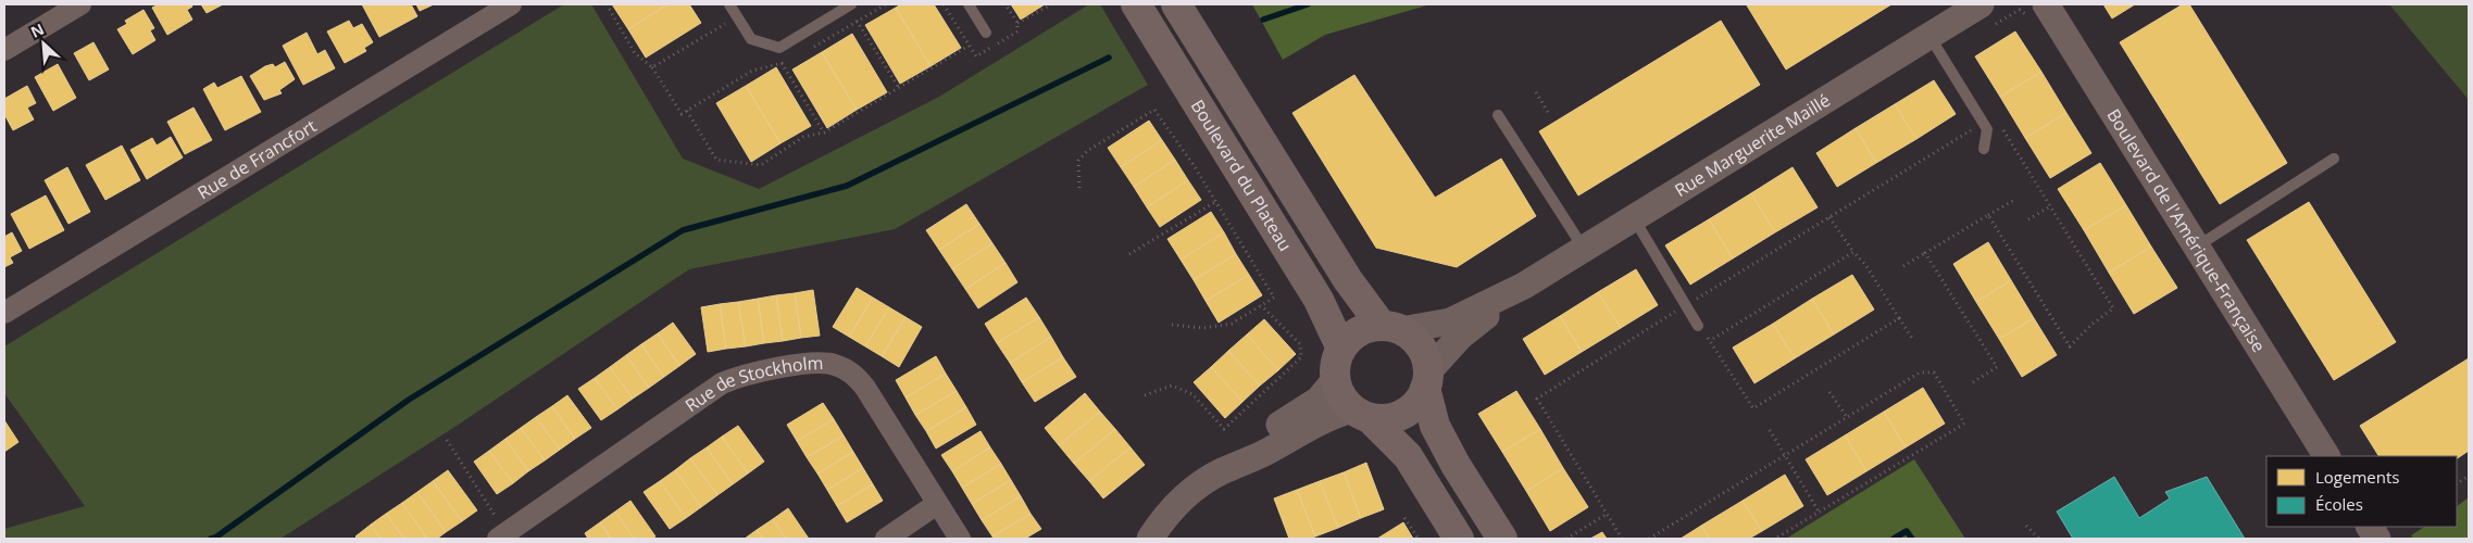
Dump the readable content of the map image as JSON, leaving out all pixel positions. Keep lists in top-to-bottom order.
{
  "streets": {
    "main road": ["Boulevard du Plateau"],
    "street": [
      "Rue Marguerite Maillé",
      "Rue de Francfort",
      "Boulevard de l'Amérique-Française",
      "Rue de Stockholm"
    ]
  },
  "crossings": [
    ["Rue Marguerite Maillé", "Boulevard du Plateau"]
  ],
  "legend": ["Logements", "Écoles"],
  "north": "top left"
}
